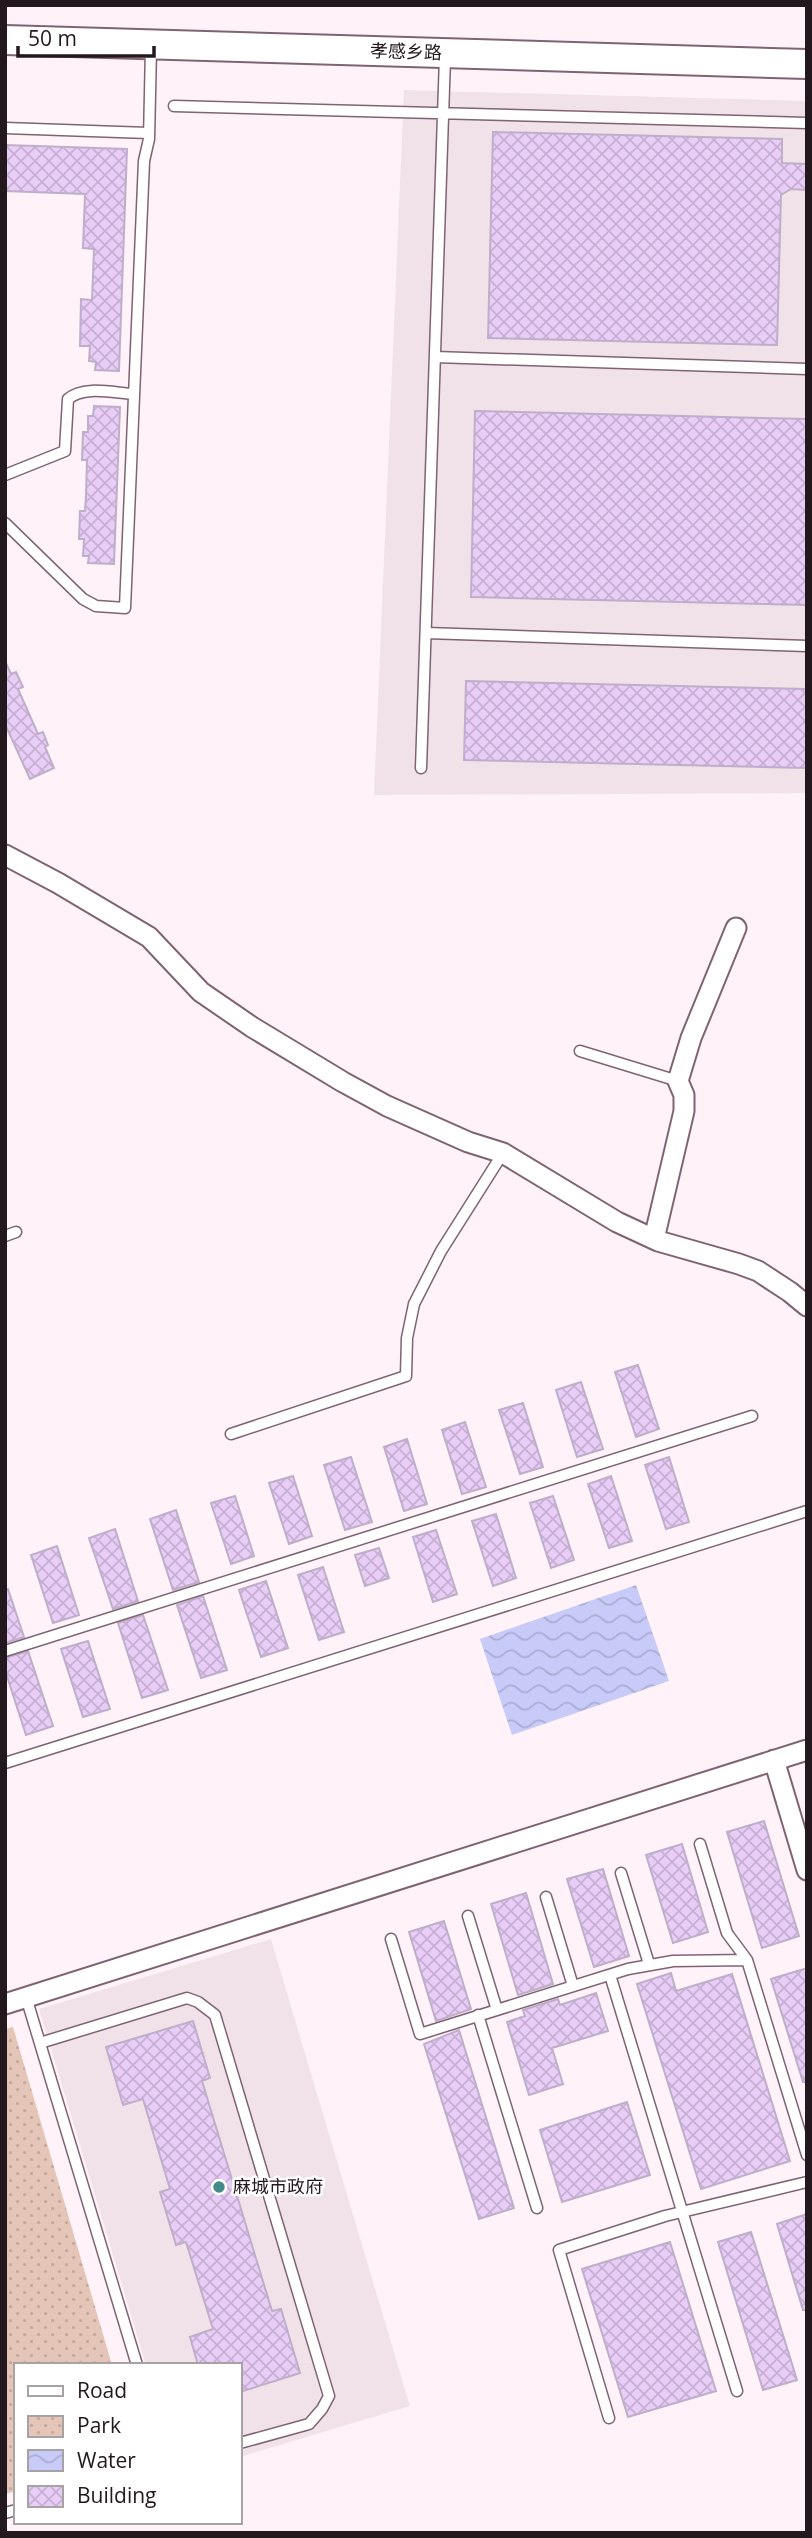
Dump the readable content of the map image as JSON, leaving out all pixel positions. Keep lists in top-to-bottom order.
{
  "streets": {
    "main road": ["孝感乡路"]
  },
  "places": ["麻城市政府"],
  "legend": [
    "Road",
    "Park",
    "Water",
    "Building"
  ],
  "scale_bar": "50 m"
}
